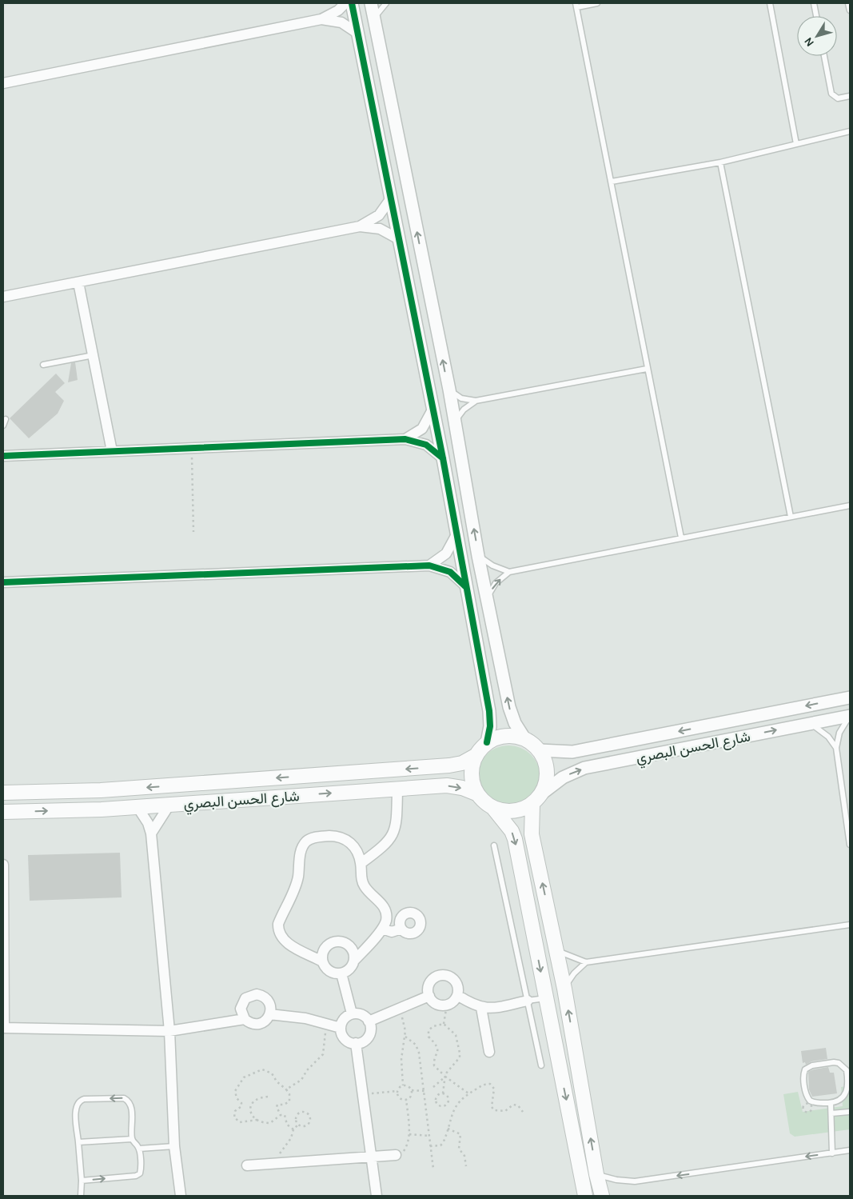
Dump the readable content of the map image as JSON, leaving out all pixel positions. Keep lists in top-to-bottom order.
{
  "streets": {
    "main road": ["شارع الحسن البصري"]
  },
  "north": "bottom left"
}
